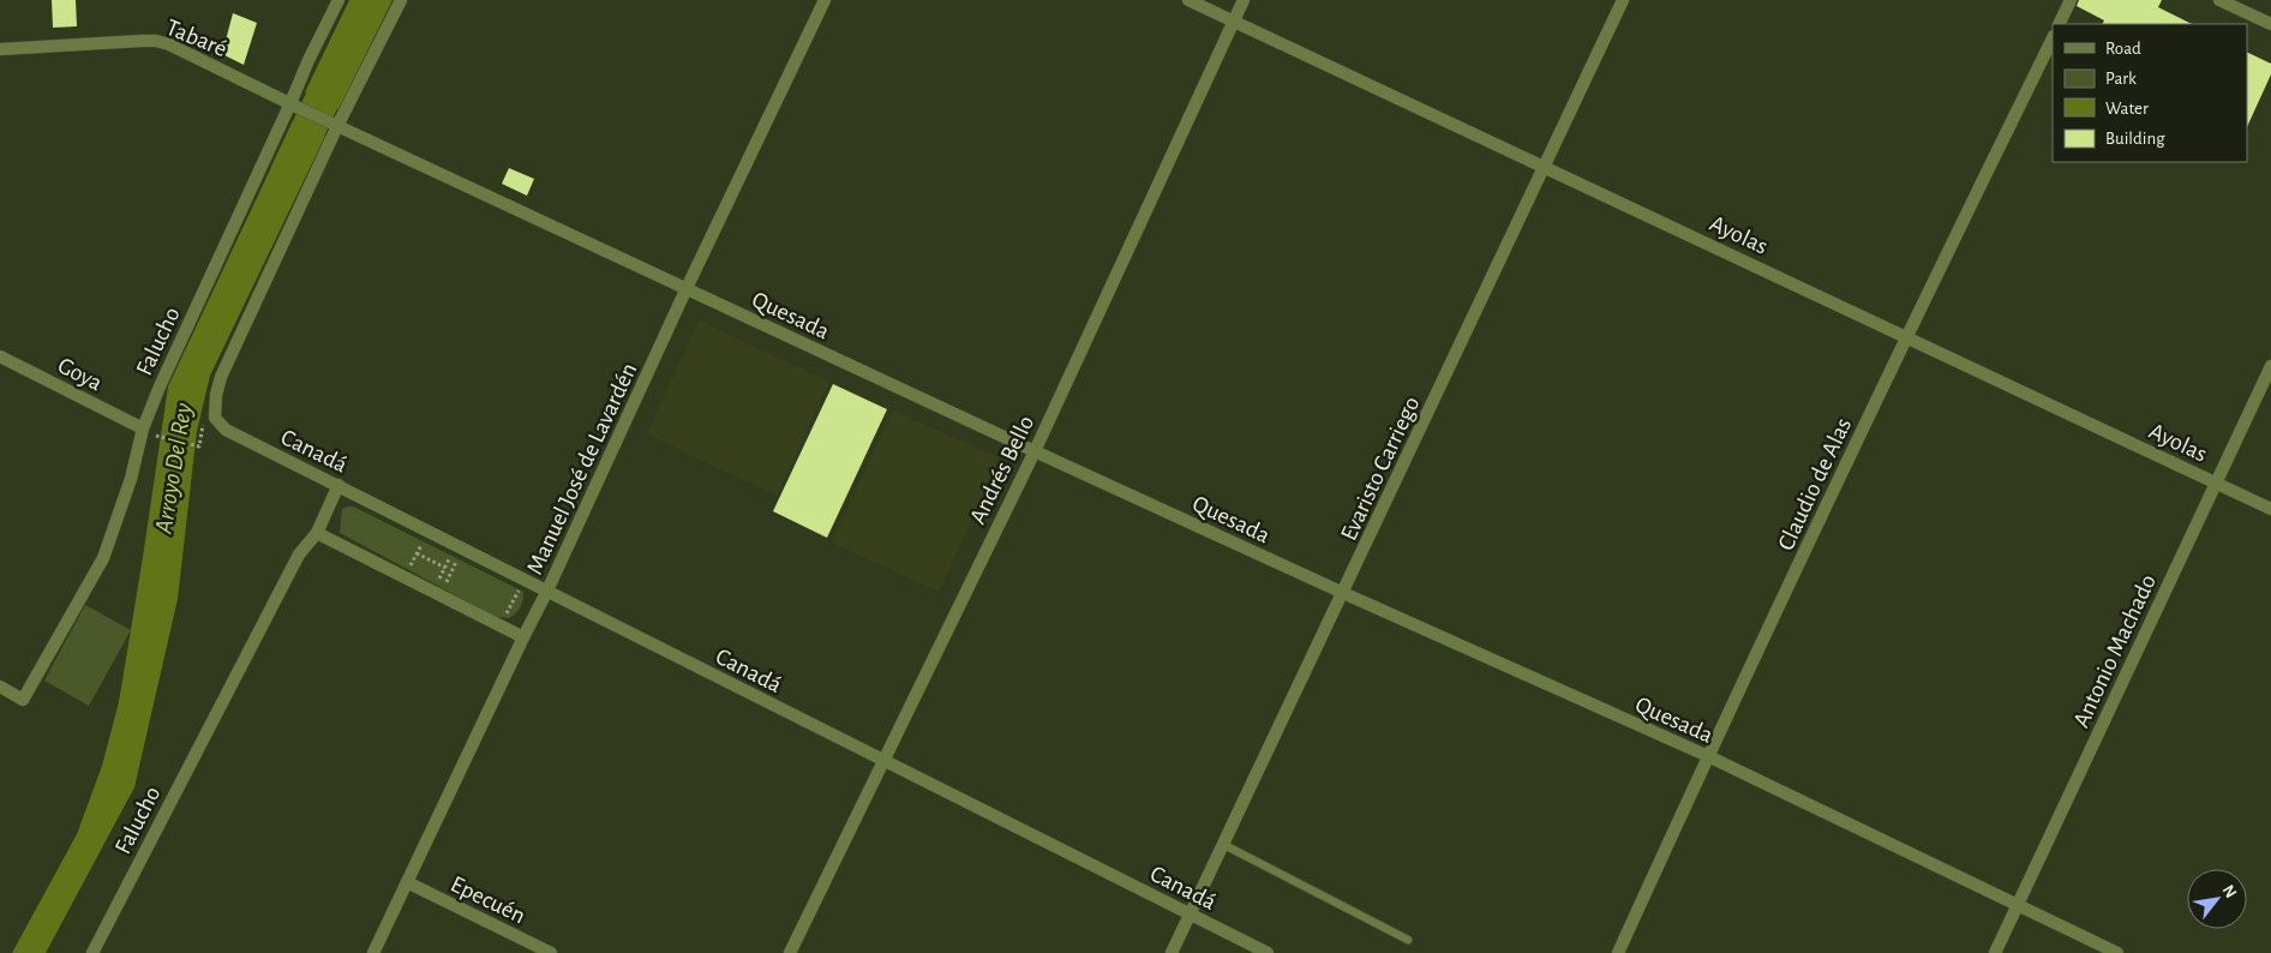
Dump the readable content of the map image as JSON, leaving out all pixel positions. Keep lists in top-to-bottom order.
{
  "streets": {
    "street": [
      "Tabaré",
      "Ayolas",
      "Quesada",
      "Falucho",
      "Goya",
      "Canadá",
      "Manuel José de Lavardén",
      "Evaristo Carriego",
      "Andrés Bello",
      "Claudio de Alas",
      "Antonio Machado",
      "Epecuén"
    ]
  },
  "crossings": [
    ["Tabaré", "Quesada"],
    ["Tabaré", "Falucho"],
    ["Tabaré", "Canadá"],
    ["Ayolas", "Evaristo Carriego"],
    ["Ayolas", "Andrés Bello"],
    ["Ayolas", "Claudio de Alas"],
    ["Ayolas", "Antonio Machado"],
    ["Quesada", "Canadá"],
    ["Quesada", "Manuel José de Lavardén"],
    ["Quesada", "Evaristo Carriego"],
    ["Quesada", "Andrés Bello"],
    ["Quesada", "Claudio de Alas"],
    ["Quesada", "Antonio Machado"],
    ["Falucho", "Goya"],
    ["Falucho", "Canadá"],
    ["Canadá", "Manuel José de Lavardén"],
    ["Canadá", "Evaristo Carriego"],
    ["Canadá", "Andrés Bello"],
    ["Manuel José de Lavardén", "Epecuén"]
  ],
  "water": ["Arroyo Del Rey"],
  "legend": [
    "Road",
    "Park",
    "Water",
    "Building"
  ],
  "north": "top right"
}
